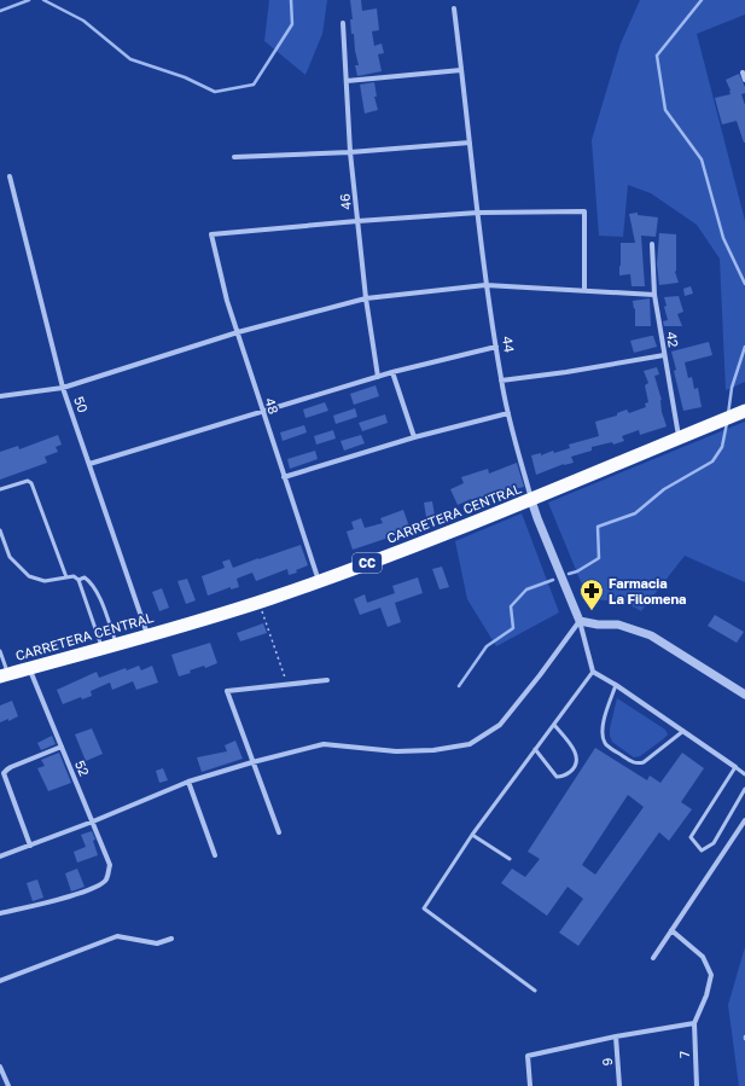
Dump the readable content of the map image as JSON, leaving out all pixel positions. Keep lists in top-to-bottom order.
{
  "streets": {
    "highway": ["CARRETERA CENTRAL", "CC"],
    "street": [
      "46",
      "42",
      "44",
      "50",
      "48",
      "52",
      "7",
      "9"
    ]
  },
  "crossings": [
    ["46", "48"],
    ["42", "CARRETERA CENTRAL"],
    ["44", "CARRETERA CENTRAL"],
    ["50", "CARRETERA CENTRAL"],
    ["48", "CARRETERA CENTRAL"],
    ["CARRETERA CENTRAL", "52"]
  ],
  "places": {
    "pharmacy": ["Farmacia La Filomena"]
  }
}
